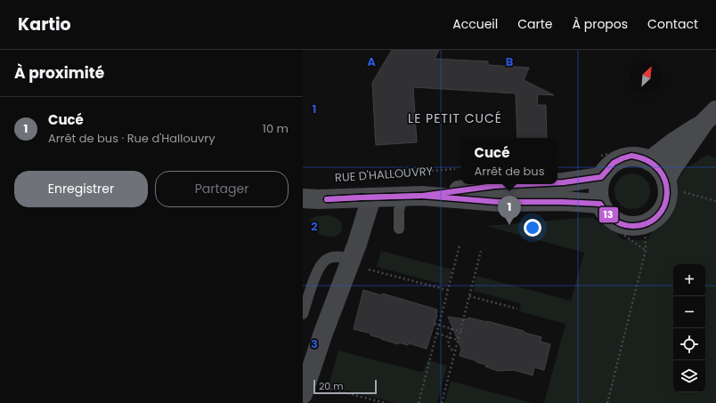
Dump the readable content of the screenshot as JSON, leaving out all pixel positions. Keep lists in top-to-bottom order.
{
  "streets": {
    "main road": ["RUE D'HALLOUVRY"]
  },
  "districts": ["LE PETIT CUCÉ"],
  "lines": ["transit line 13"],
  "scale_bar": "20 m",
  "north": "top right",
  "page": {
    "header": "Kartio",
    "nav": [
      "Accueil",
      "Carte",
      "À propos",
      "Contact"
    ],
    "heading": "À proximité",
    "list": [
      {
        "mark": "1",
        "name": "Cucé",
        "note": "Arrêt de bus · Rue d'Hallouvry",
        "value": "10 m"
      }
    ],
    "popup": ["Cucé", "Arrêt de bus"],
    "buttons": ["Enregistrer", "Partager"],
    "pins": "1",
    "map_buttons": ["+", "−"],
    "scale": "20 m"
  },
  "grid": {
    "columns": ["A", "B"],
    "rows": ["1", "2", "3"]
  }
}
